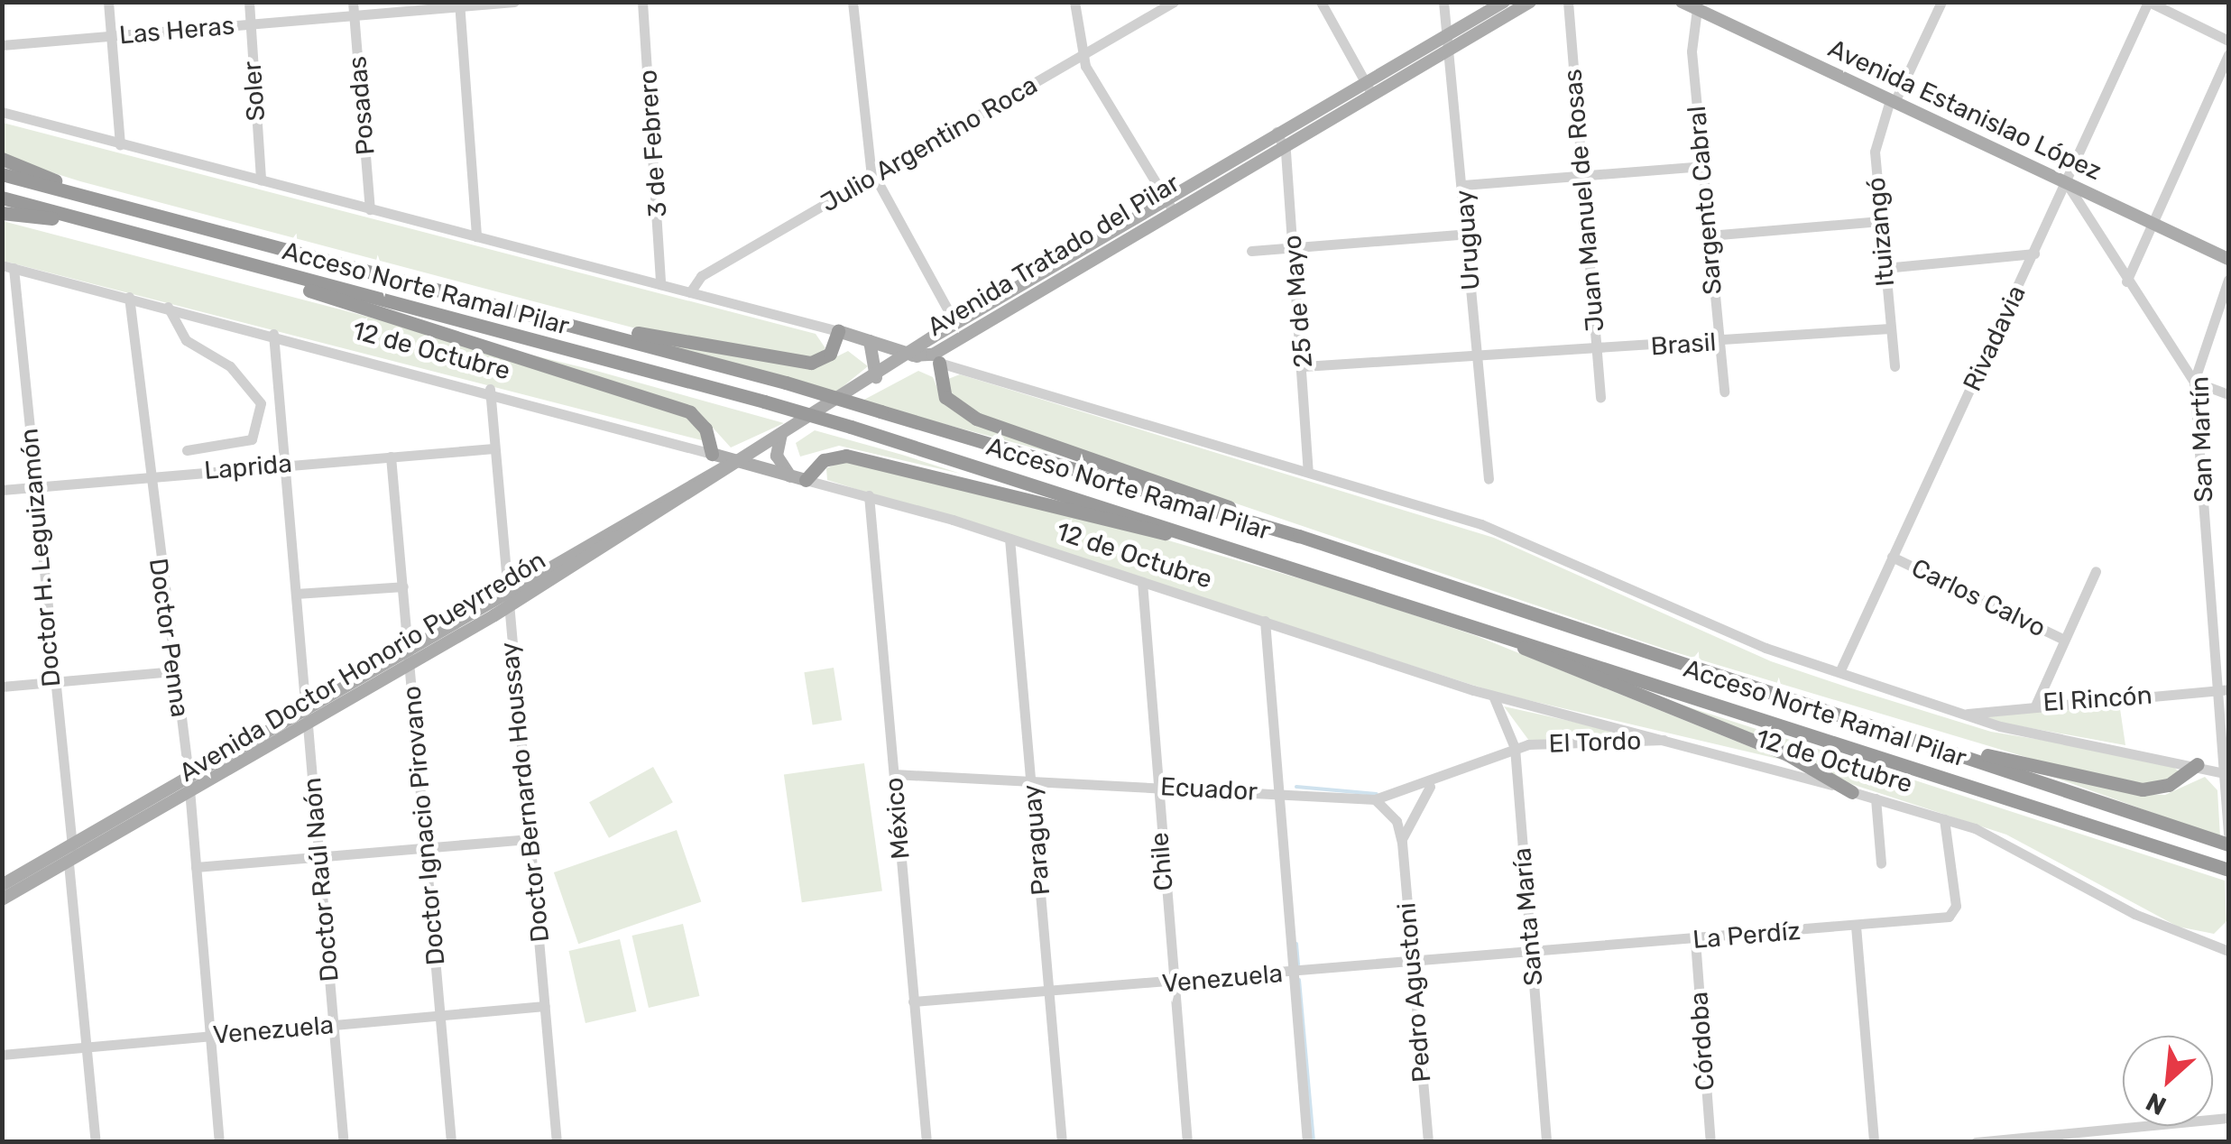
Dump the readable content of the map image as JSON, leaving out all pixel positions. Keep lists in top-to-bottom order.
{
  "streets": {
    "highway": ["Acceso Norte Ramal Pilar"],
    "main road": [
      "Avenida Estanislao López",
      "Avenida Tratado del Pilar",
      "12 de Octubre",
      "Avenida Doctor Honorio Pueyrredón"
    ],
    "street": [
      "Las Heras",
      "Soler",
      "Posadas",
      "3 de Febrero",
      "Julio Argentino Roca",
      "Juan Manuel de Rosas",
      "Sargento Cabral",
      "Ituizangó",
      "Uruguay",
      "25 de Mayo",
      "Rivadavia",
      "Brasil",
      "San Martín",
      "Laprida",
      "Doctor H. Leguizamón",
      "Carlos Calvo",
      "Doctor Penna",
      "El Rincón",
      "El Tordo",
      "Ecuador",
      "Doctor Bernardo Houssay",
      "México",
      "Doctor Ignacio Pirovano",
      "Paraguay",
      "Chile",
      "Doctor Raúl Naón",
      "Santa María",
      "La Perdíz",
      "Venezuela",
      "Pedro Agustoni",
      "Córdoba"
    ]
  },
  "crossings": [
    ["Las Heras", "Soler"],
    ["Las Heras", "Posadas"],
    ["Avenida Estanislao López", "Sargento Cabral"],
    ["Avenida Estanislao López", "Ituizangó"],
    ["Avenida Estanislao López", "Rivadavia"],
    ["Juan Manuel de Rosas", "Brasil"],
    ["Sargento Cabral", "Brasil"],
    ["Ituizangó", "Brasil"],
    ["Uruguay", "Avenida Tratado del Pilar"],
    ["Uruguay", "Brasil"],
    ["Avenida Tratado del Pilar", "25 de Mayo"],
    ["Avenida Tratado del Pilar", "Avenida Doctor Honorio Pueyrredón"],
    ["25 de Mayo", "Brasil"],
    ["Rivadavia", "Carlos Calvo"],
    ["12 de Octubre", "Doctor H. Leguizamón"],
    ["12 de Octubre", "Doctor Penna"],
    ["12 de Octubre", "Avenida Doctor Honorio Pueyrredón"],
    ["12 de Octubre", "El Tordo"],
    ["12 de Octubre", "Doctor Bernardo Houssay"],
    ["12 de Octubre", "México"],
    ["12 de Octubre", "Paraguay"],
    ["12 de Octubre", "Chile"],
    ["12 de Octubre", "Doctor Raúl Naón"],
    ["12 de Octubre", "Santa María"],
    ["12 de Octubre", "La Perdíz"],
    ["San Martín", "El Rincón"],
    ["Laprida", "Doctor H. Leguizamón"],
    ["Laprida", "Doctor Penna"],
    ["Laprida", "Doctor Bernardo Houssay"],
    ["Laprida", "Doctor Ignacio Pirovano"],
    ["Laprida", "Doctor Raúl Naón"],
    ["Doctor H. Leguizamón", "Avenida Doctor Honorio Pueyrredón"],
    ["Doctor Penna", "Avenida Doctor Honorio Pueyrredón"],
    ["Doctor Penna", "Venezuela"],
    ["Avenida Doctor Honorio Pueyrredón", "Doctor Bernardo Houssay"],
    ["Avenida Doctor Honorio Pueyrredón", "Doctor Ignacio Pirovano"],
    ["Avenida Doctor Honorio Pueyrredón", "Doctor Raúl Naón"],
    ["El Tordo", "Ecuador"],
    ["El Tordo", "Santa María"],
    ["Ecuador", "México"],
    ["Ecuador", "Paraguay"],
    ["Ecuador", "Chile"],
    ["Ecuador", "Santa María"],
    ["Ecuador", "Pedro Agustoni"],
    ["Doctor Bernardo Houssay", "Venezuela"],
    ["México", "Venezuela"],
    ["Doctor Ignacio Pirovano", "Venezuela"],
    ["Paraguay", "Venezuela"],
    ["Chile", "Venezuela"],
    ["Doctor Raúl Naón", "Venezuela"],
    ["Santa María", "La Perdíz"],
    ["Santa María", "Venezuela"],
    ["La Perdíz", "Venezuela"],
    ["La Perdíz", "Córdoba"],
    ["Venezuela", "Pedro Agustoni"]
  ],
  "north": "bottom left"
}
